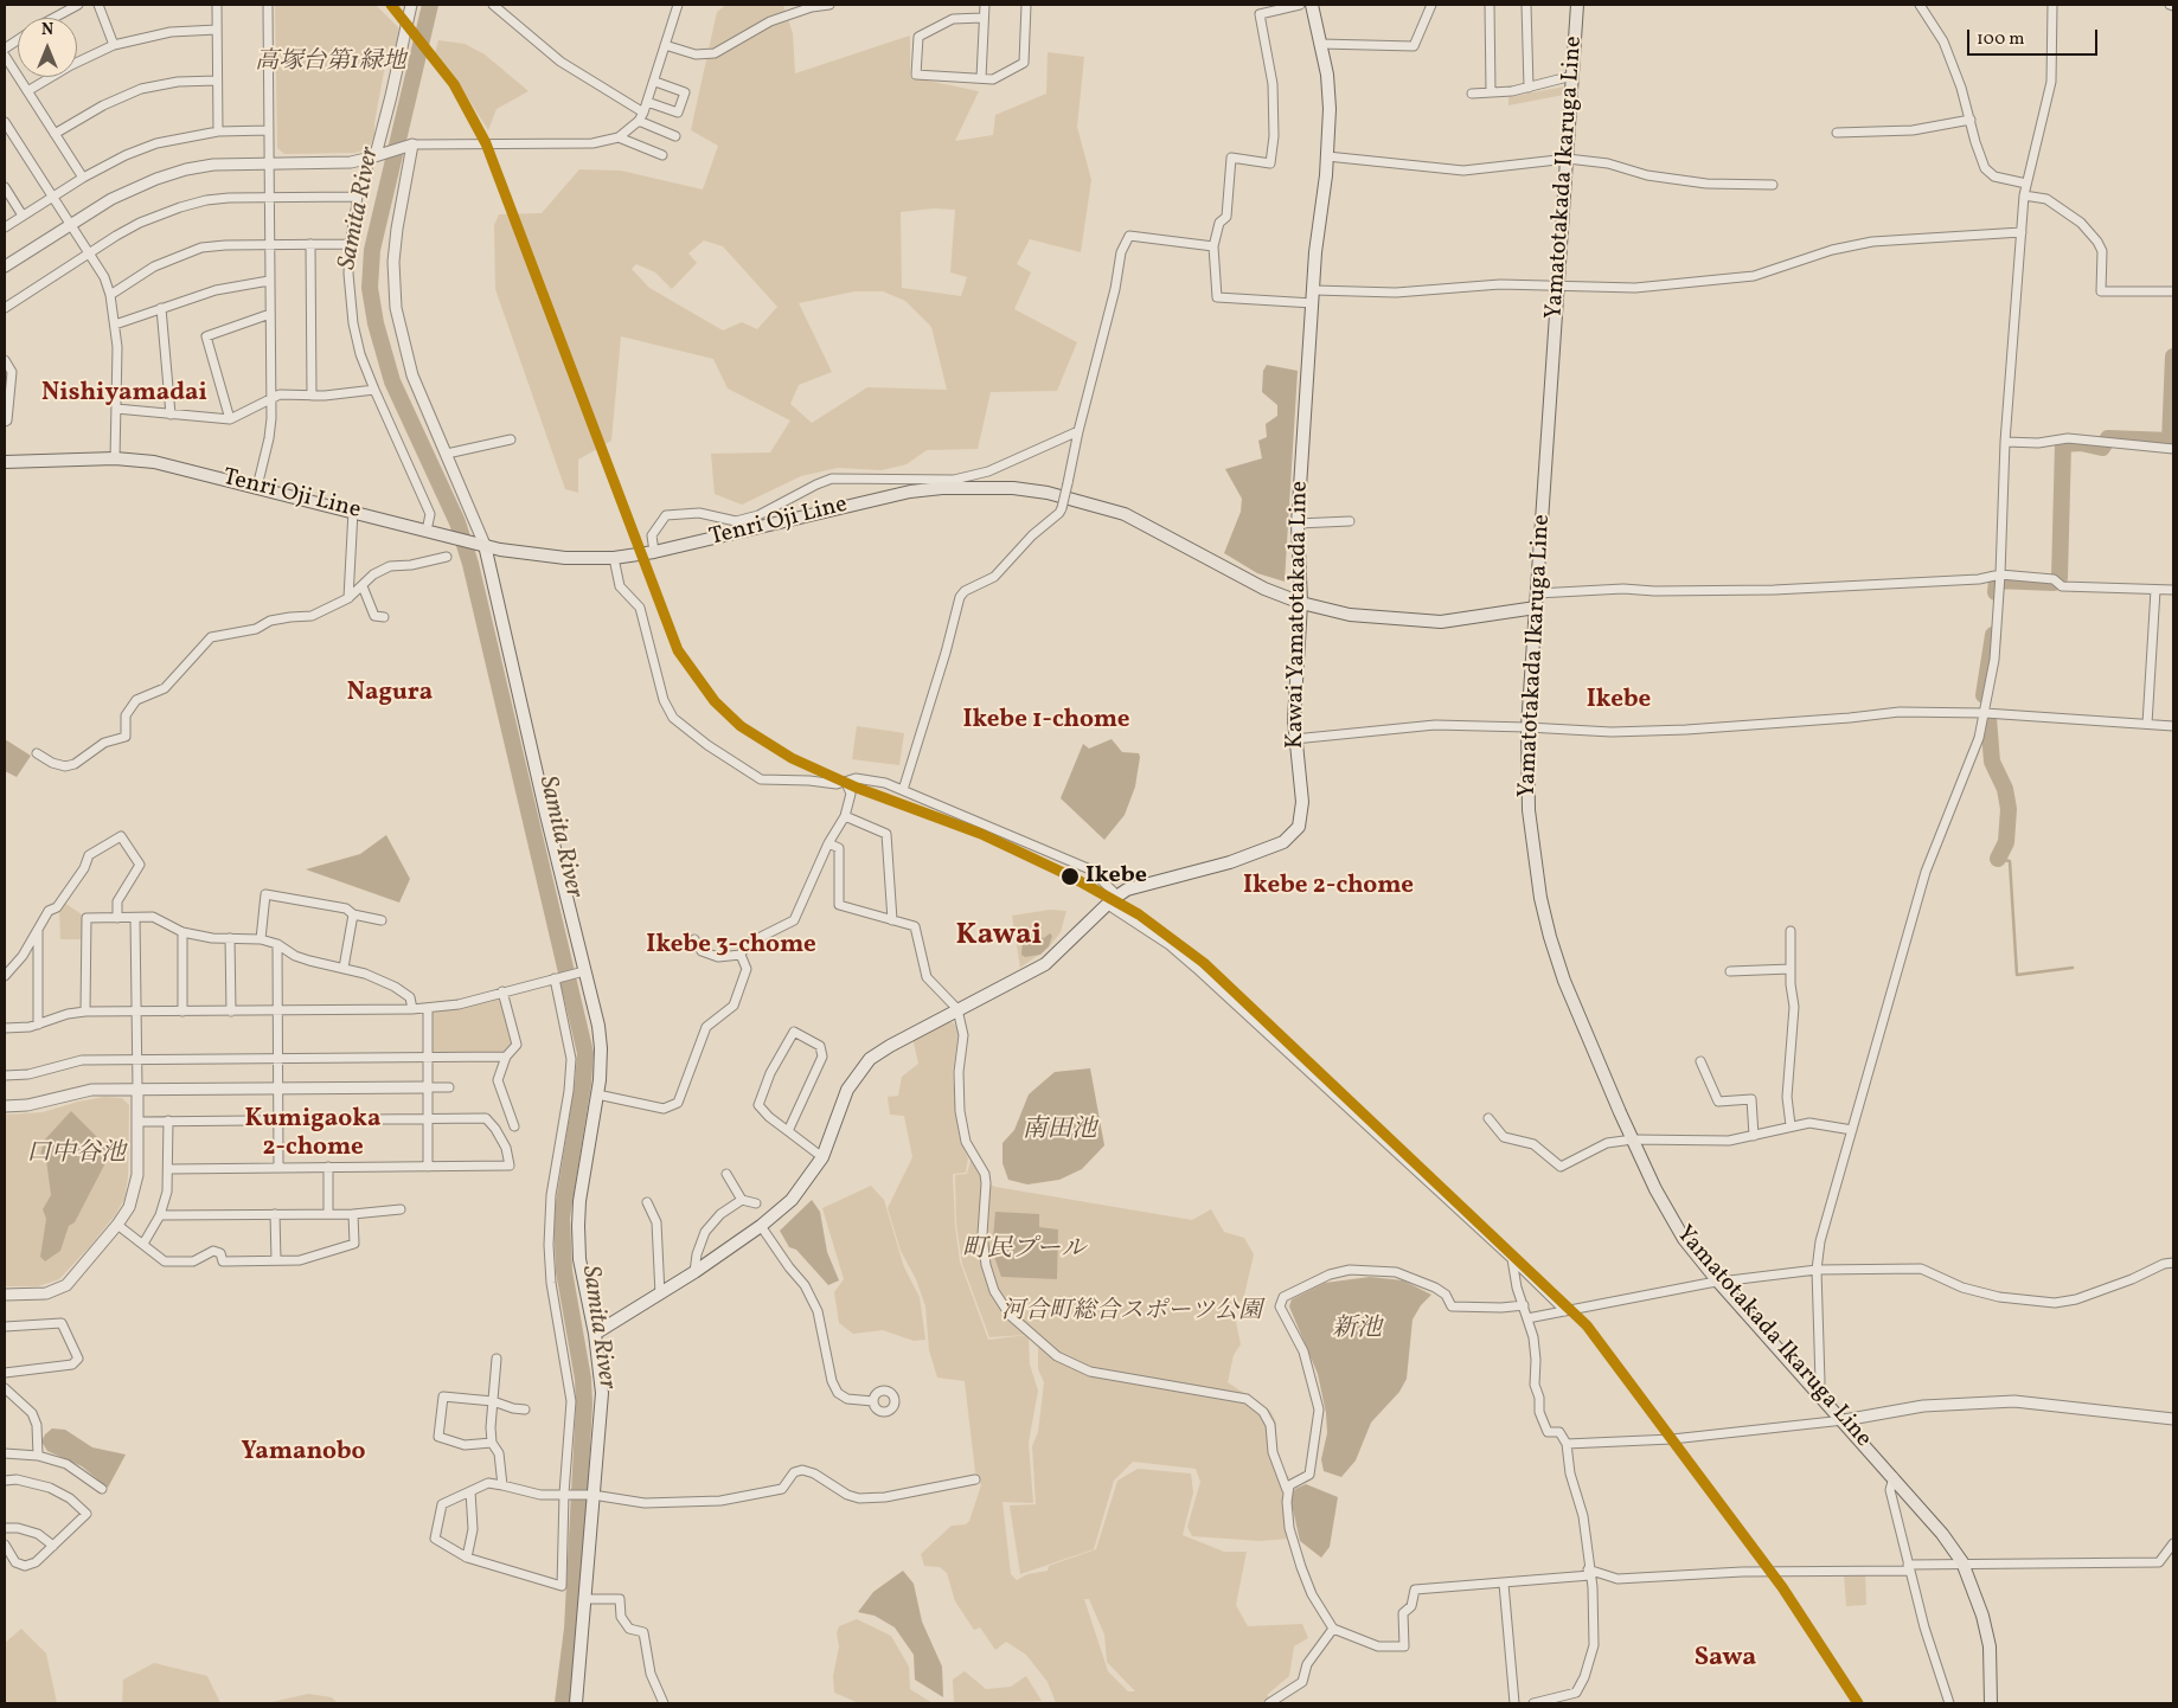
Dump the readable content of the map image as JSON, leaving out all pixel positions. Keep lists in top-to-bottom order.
{
  "streets": {
    "main road": ["Yamatotakada Ikaruga Line", "Tenri Oji Line", "Kawai Yamatotakada Line"]
  },
  "crossings": [
    ["Yamatotakada Ikaruga Line", "Tenri Oji Line"],
    ["Tenri Oji Line", "Kawai Yamatotakada Line"]
  ],
  "districts": [
    "Nishiyamadai",
    "Nagura",
    "Ikebe",
    "Ikebe 1-chome",
    "Ikebe 2-chome",
    "Kawai",
    "Ikebe 3-chome",
    "Kumigaoka 2-chome",
    "Yamanobo",
    "Sawa"
  ],
  "water": [
    "Samita River",
    "南田池",
    "口中谷池",
    "町民プール",
    "新池"
  ],
  "parks": ["高塚台第1緑地", "河合町総合スポーツ公園"],
  "places": ["Ikebe"],
  "scale_bar": "100 m",
  "north": "top"
}
